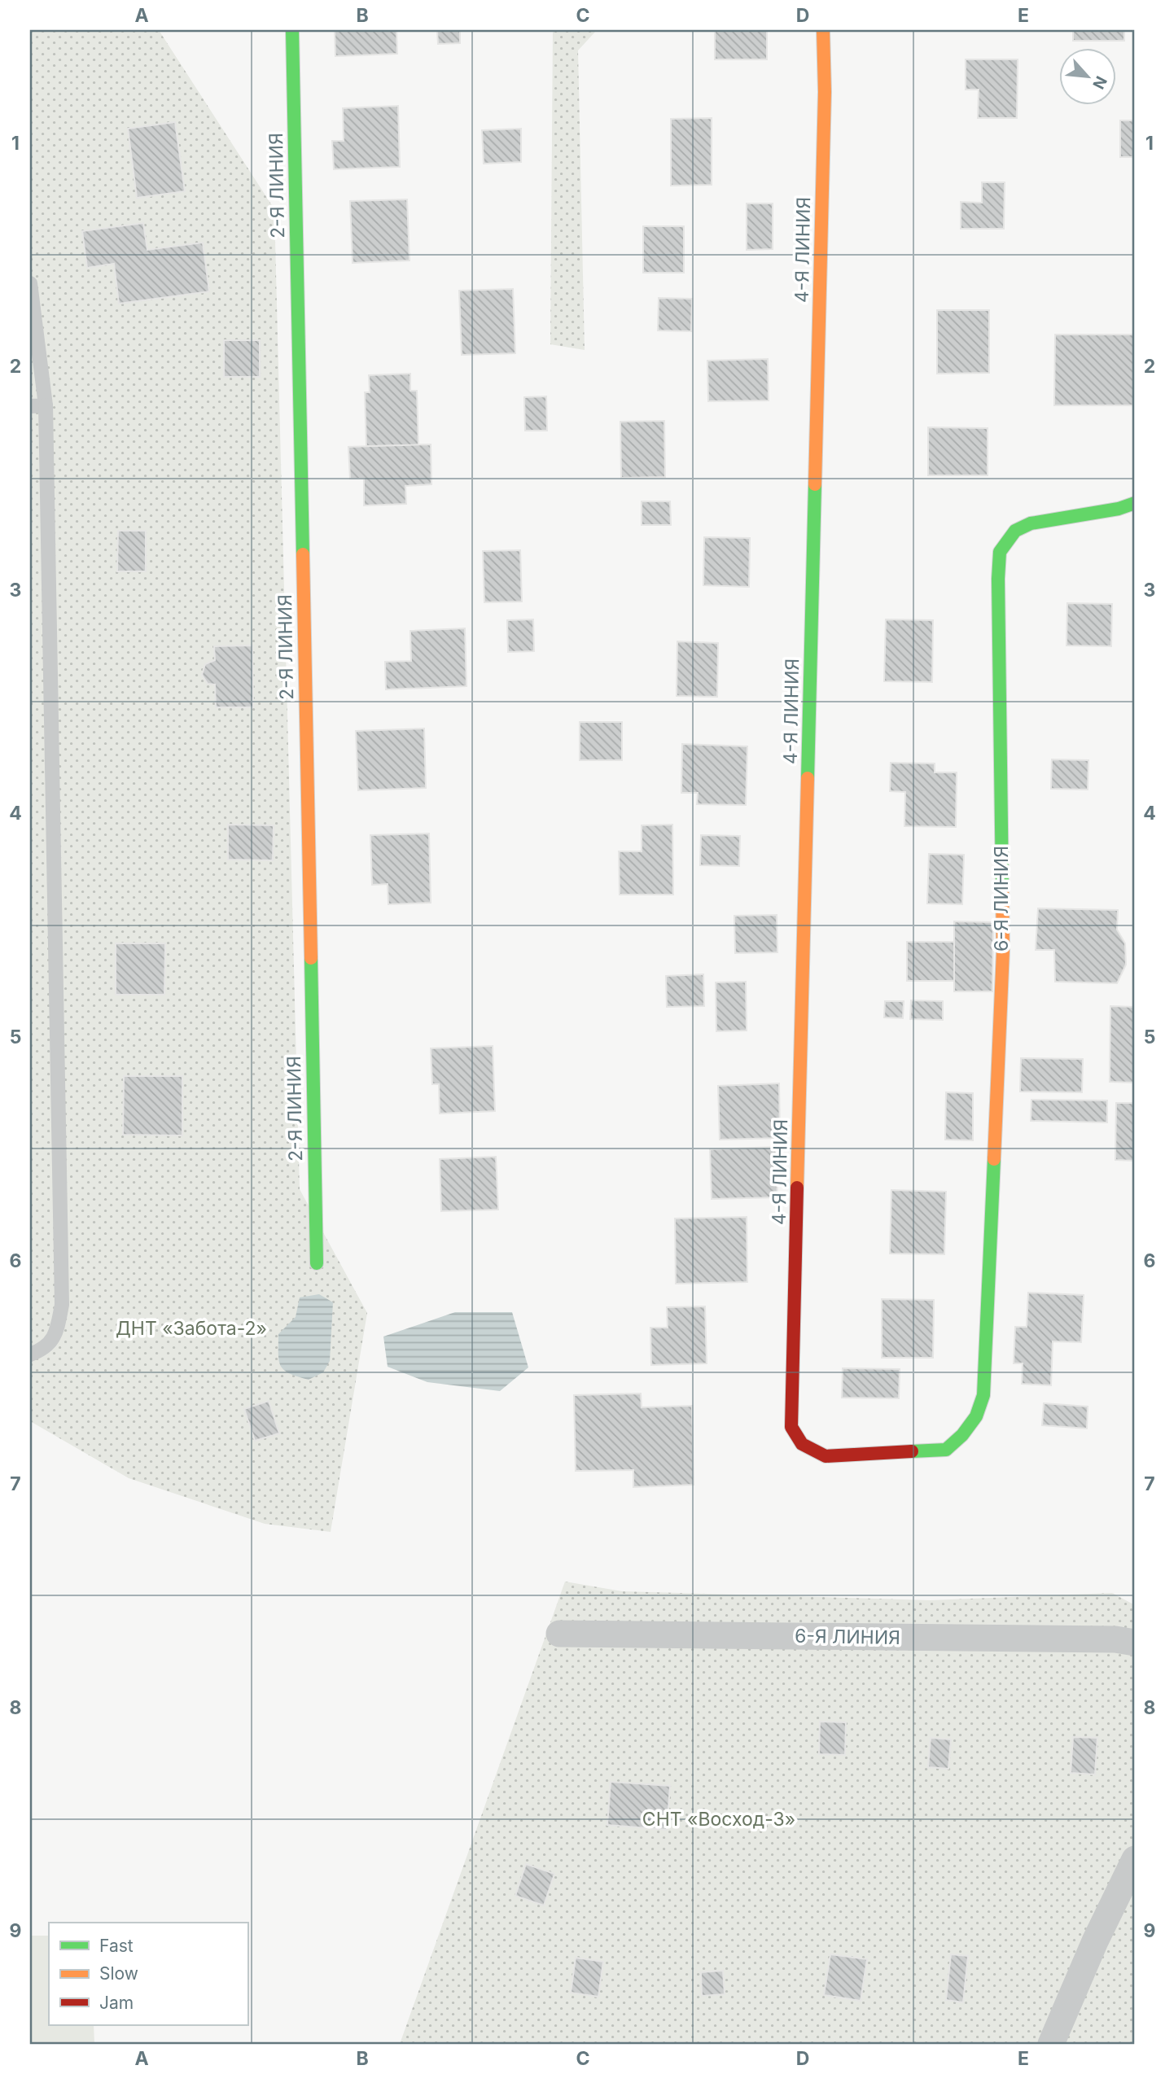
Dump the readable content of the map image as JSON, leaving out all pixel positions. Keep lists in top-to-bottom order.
{
  "streets": {
    "street": ["2-Я ЛИНИЯ", "4-Я ЛИНИЯ", "6-Я ЛИНИЯ"]
  },
  "crossings": [
    ["4-Я ЛИНИЯ", "6-Я ЛИНИЯ"]
  ],
  "parks": ["ДНТ «Забота-2»", "СНТ «Восход-3»"],
  "legend": ["Fast", "Slow", "Jam"],
  "north": "bottom right",
  "grid": {
    "columns": [
      "A",
      "B",
      "C",
      "D",
      "E"
    ],
    "rows": [
      "1",
      "2",
      "3",
      "4",
      "5",
      "6",
      "7",
      "8",
      "9"
    ]
  }
}
